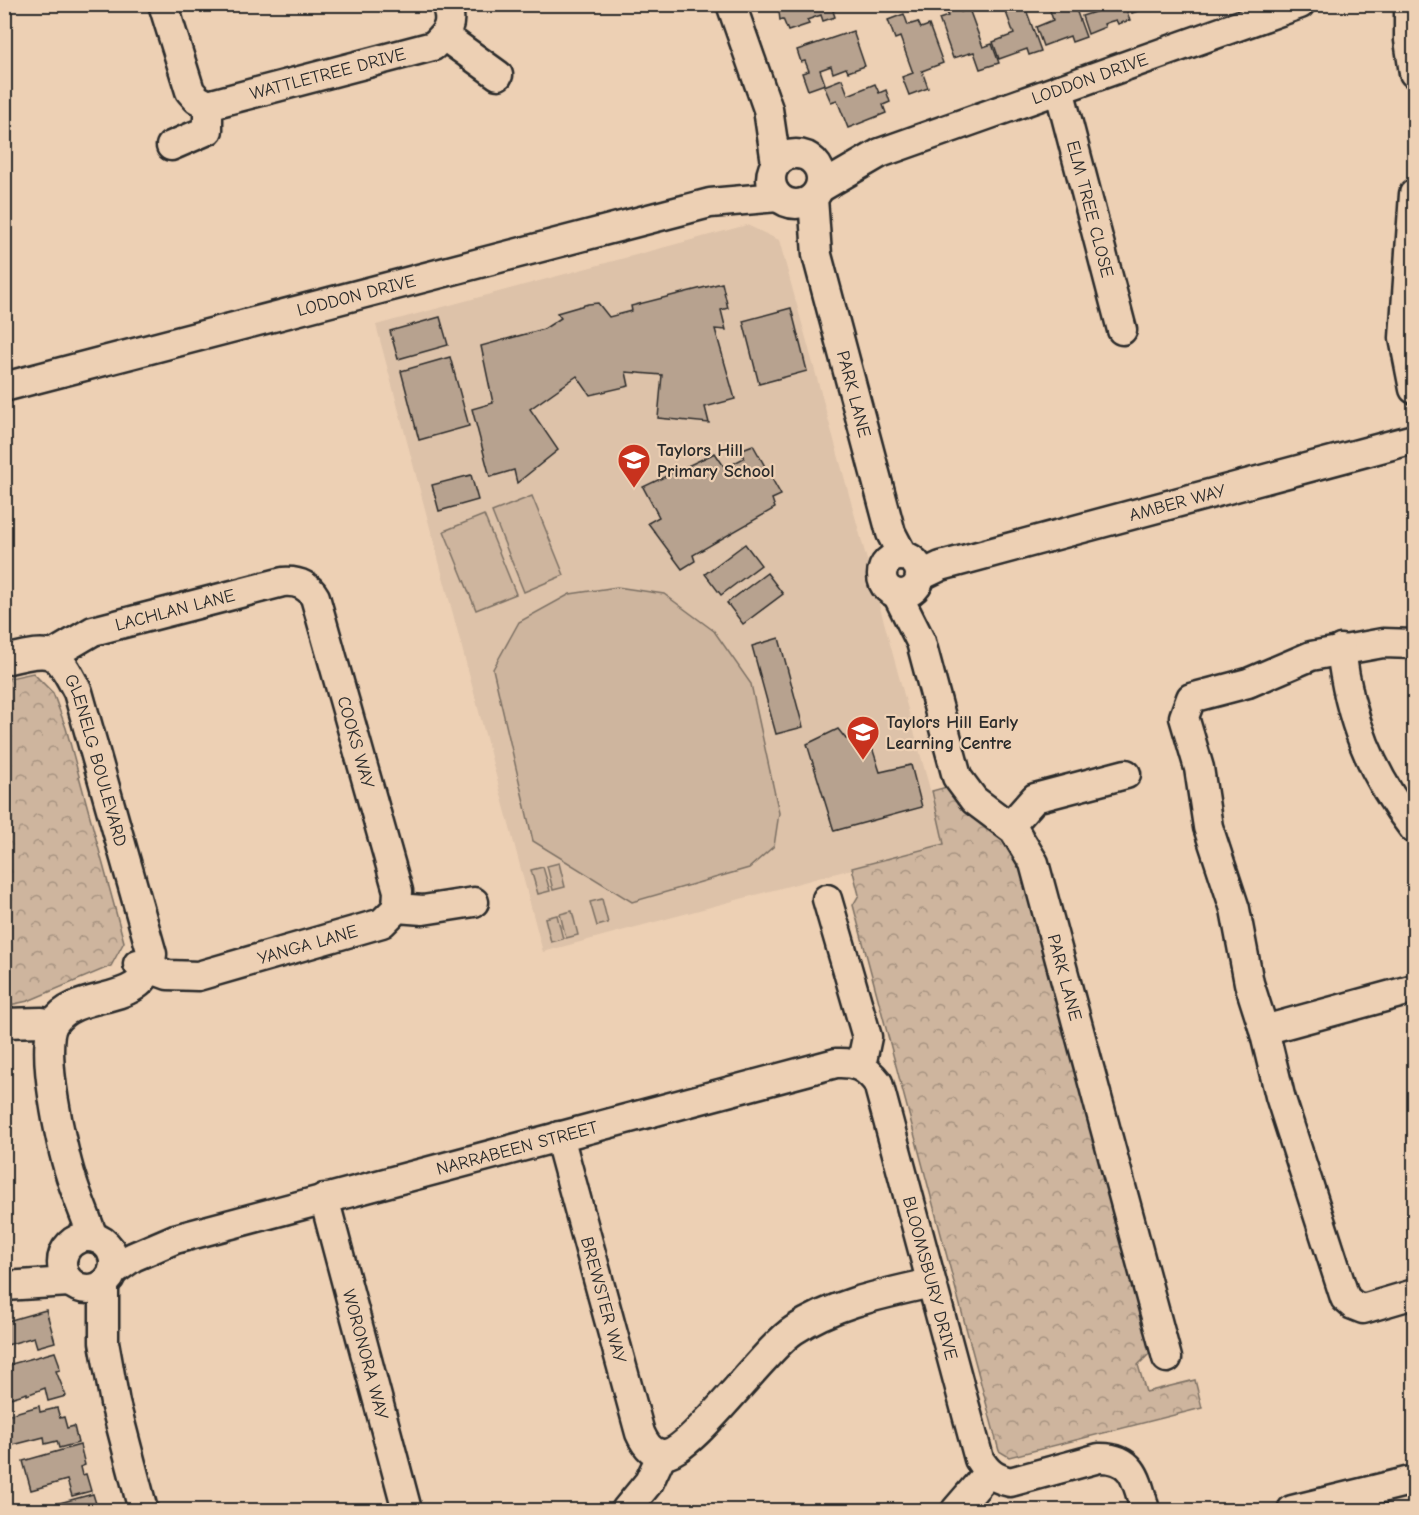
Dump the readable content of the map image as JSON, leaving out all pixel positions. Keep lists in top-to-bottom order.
{
  "streets": {
    "street": [
      "WATTLETREE DRIVE",
      "LODDON DRIVE",
      "ELM TREE CLOSE",
      "PARK LANE",
      "AMBER WAY",
      "LACHLAN LANE",
      "COOKS WAY",
      "GLENELG BOULEVARD",
      "YANGA LANE",
      "NARRABEEN STREET",
      "BLOOMSBURY DRIVE",
      "BREWSTER WAY",
      "WORONORA WAY"
    ]
  },
  "crossings": [
    ["LODDON DRIVE", "ELM TREE CLOSE"],
    ["LODDON DRIVE", "PARK LANE"],
    ["PARK LANE", "AMBER WAY"],
    ["LACHLAN LANE", "COOKS WAY"],
    ["LACHLAN LANE", "GLENELG BOULEVARD"],
    ["COOKS WAY", "YANGA LANE"],
    ["GLENELG BOULEVARD", "YANGA LANE"],
    ["NARRABEEN STREET", "BLOOMSBURY DRIVE"],
    ["NARRABEEN STREET", "BREWSTER WAY"],
    ["NARRABEEN STREET", "WORONORA WAY"]
  ],
  "places": {
    "school or university": ["Taylors Hill Primary School", "Taylors Hill Early Learning Centre"]
  }
}
